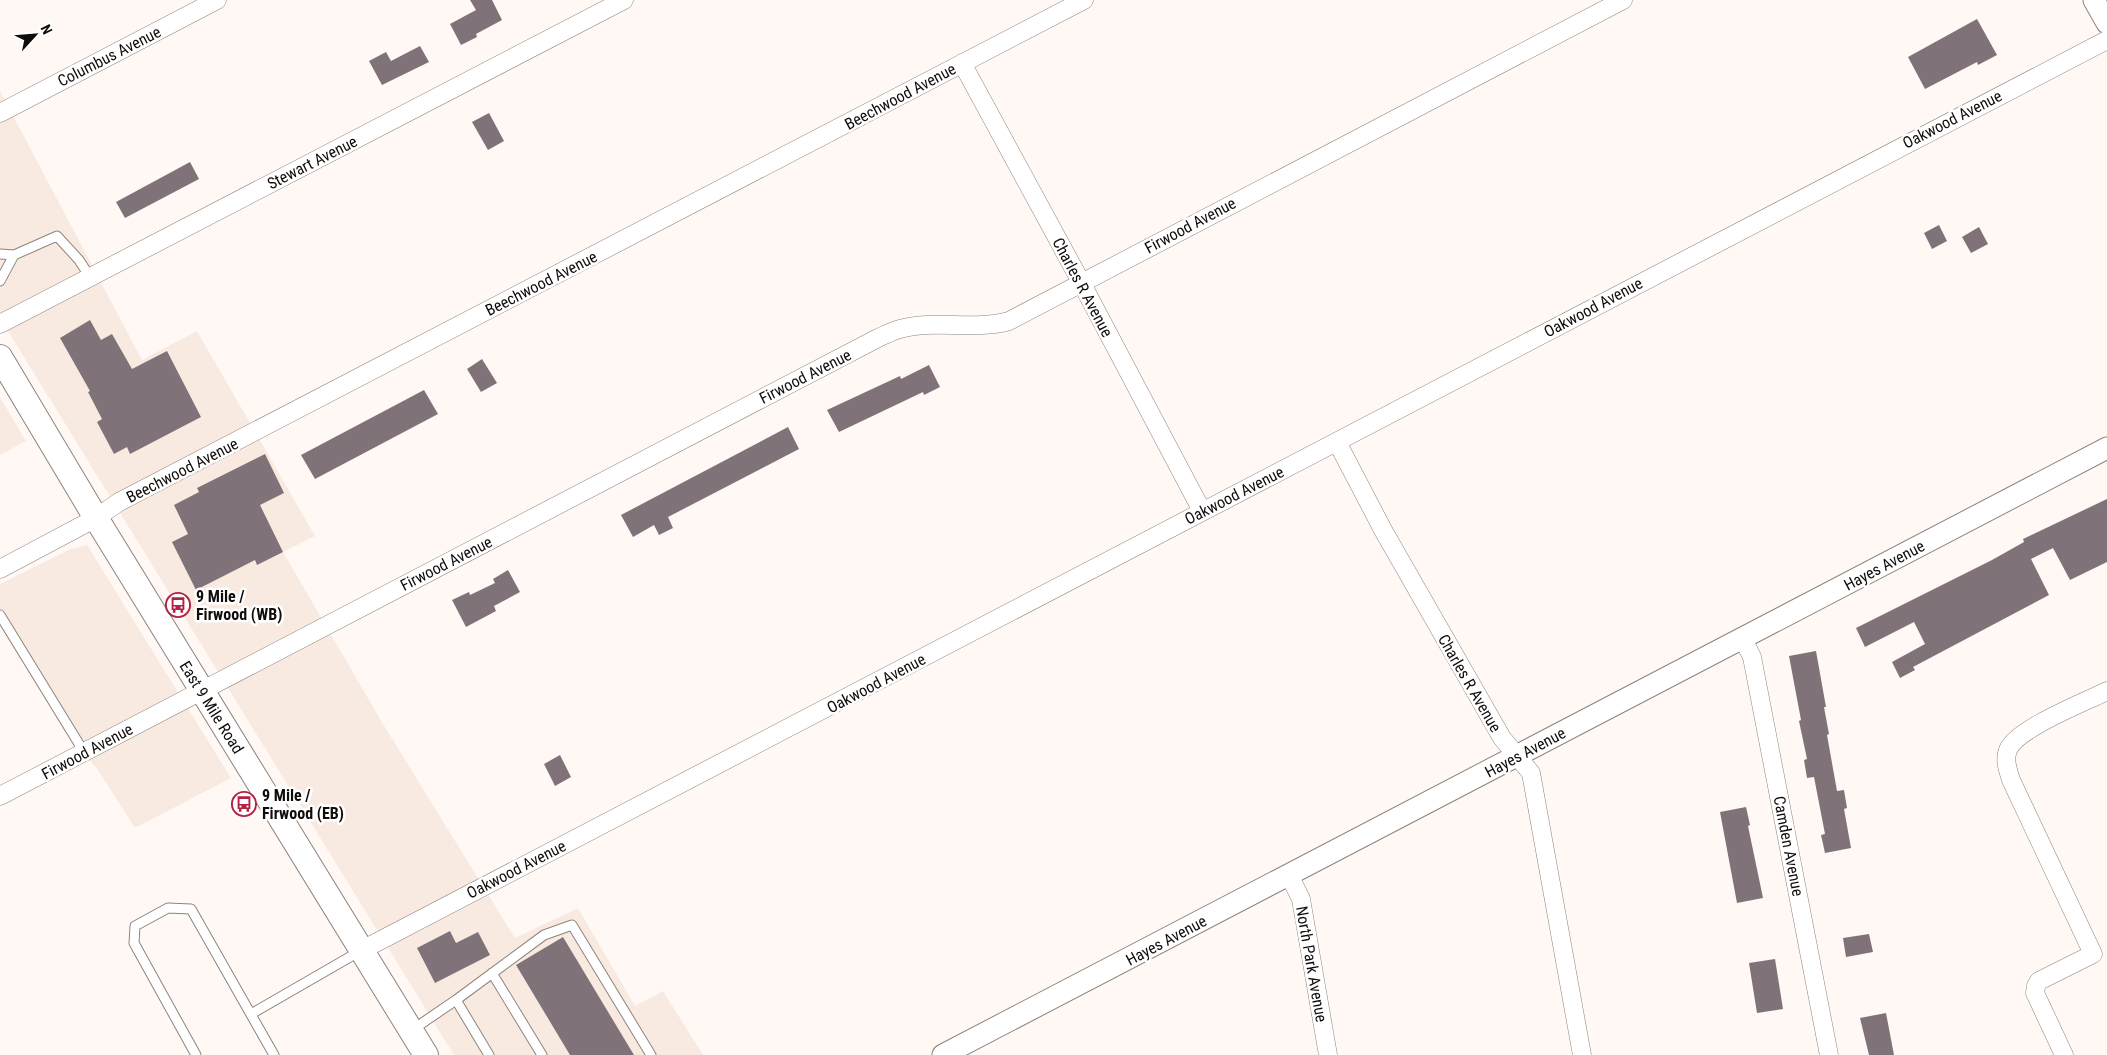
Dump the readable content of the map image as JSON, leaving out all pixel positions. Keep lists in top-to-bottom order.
{
  "streets": {
    "main road": ["East 9 Mile Road"],
    "street": [
      "Columbus Avenue",
      "Beechwood Avenue",
      "Oakwood Avenue",
      "Stewart Avenue",
      "Firwood Avenue",
      "Charles R Avenue",
      "Hayes Avenue",
      "Camden Avenue",
      "North Park Avenue"
    ]
  },
  "crossings": [
    ["Beechwood Avenue", "Charles R Avenue"],
    ["Beechwood Avenue", "East 9 Mile Road"],
    ["Oakwood Avenue", "Charles R Avenue"],
    ["Oakwood Avenue", "East 9 Mile Road"],
    ["Firwood Avenue", "Charles R Avenue"],
    ["Firwood Avenue", "East 9 Mile Road"],
    ["Charles R Avenue", "Hayes Avenue"],
    ["Hayes Avenue", "Camden Avenue"],
    ["Hayes Avenue", "North Park Avenue"]
  ],
  "places": {
    "bus stop": ["9 Mile / Firwood (WB)", "9 Mile / Firwood (EB)"]
  },
  "north": "top right"
}
